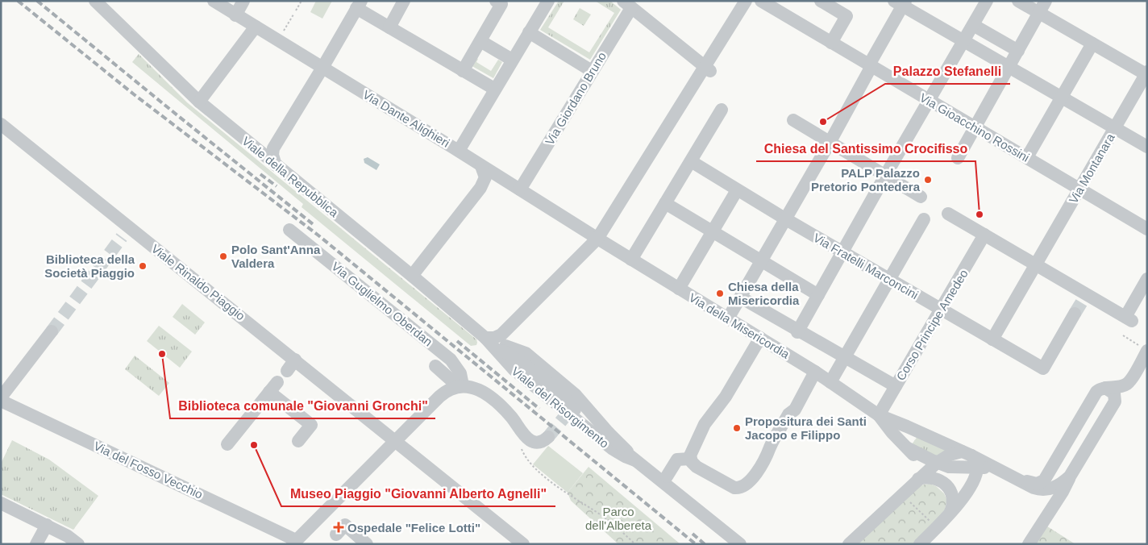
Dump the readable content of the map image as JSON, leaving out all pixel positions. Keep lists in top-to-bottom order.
{
  "streets": {
    "street": [
      "Via Giordano Bruno",
      "Via Dante Alighieri",
      "Via Gioacchino Rossini",
      "Via Montanara",
      "Viale della Repubblica",
      "Via Fratelli Marconcini",
      "Viale Rinaldo Piaggio",
      "Via Guglielmo Oberdan",
      "Corso Principe Amedeo",
      "Via della Misericordia",
      "Viale del Risorgimento",
      "Via del Fosso Vecchio"
    ]
  },
  "crossings": [
    ["Via Giordano Bruno", "Via Dante Alighieri"],
    ["Via Dante Alighieri", "Via della Misericordia"],
    ["Via Gioacchino Rossini", "Via Montanara"],
    ["Via Montanara", "Via Fratelli Marconcini"],
    ["Viale della Repubblica", "Viale del Risorgimento"],
    ["Via Fratelli Marconcini", "Corso Principe Amedeo"],
    ["Corso Principe Amedeo", "Via della Misericordia"]
  ],
  "parks": ["Parco dell'Albereta"],
  "places": {
    "other": [
      "Palazzo Stefanelli",
      "PALP Palazzo Pretorio Pontedera",
      "Chiesa del Santissimo Crocifisso",
      "Polo Sant'Anna Valdera",
      "Biblioteca della Società Piaggio",
      "Chiesa della Misericordia",
      "Biblioteca comunale \"Giovanni Gronchi\"",
      "Propositura dei Santi Jacopo e Filippo",
      "Museo Piaggio \"Giovanni Alberto Agnelli\""
    ],
    "health": ["Ospedale \"Felice Lotti\""]
  }
}
